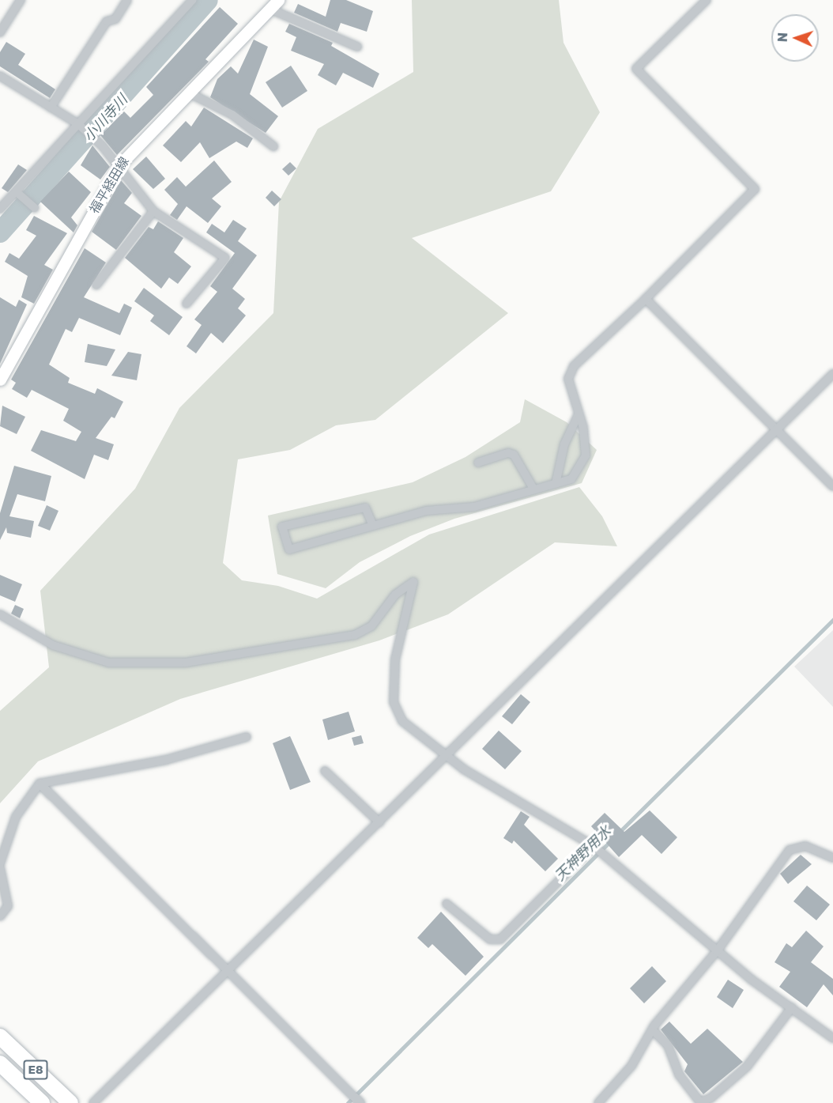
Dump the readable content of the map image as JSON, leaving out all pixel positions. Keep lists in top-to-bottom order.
{
  "streets": {
    "highway": ["E8"],
    "main road": ["福平経田線"]
  },
  "water": ["小川寺川", "天神野用水"],
  "north": "left"
}
